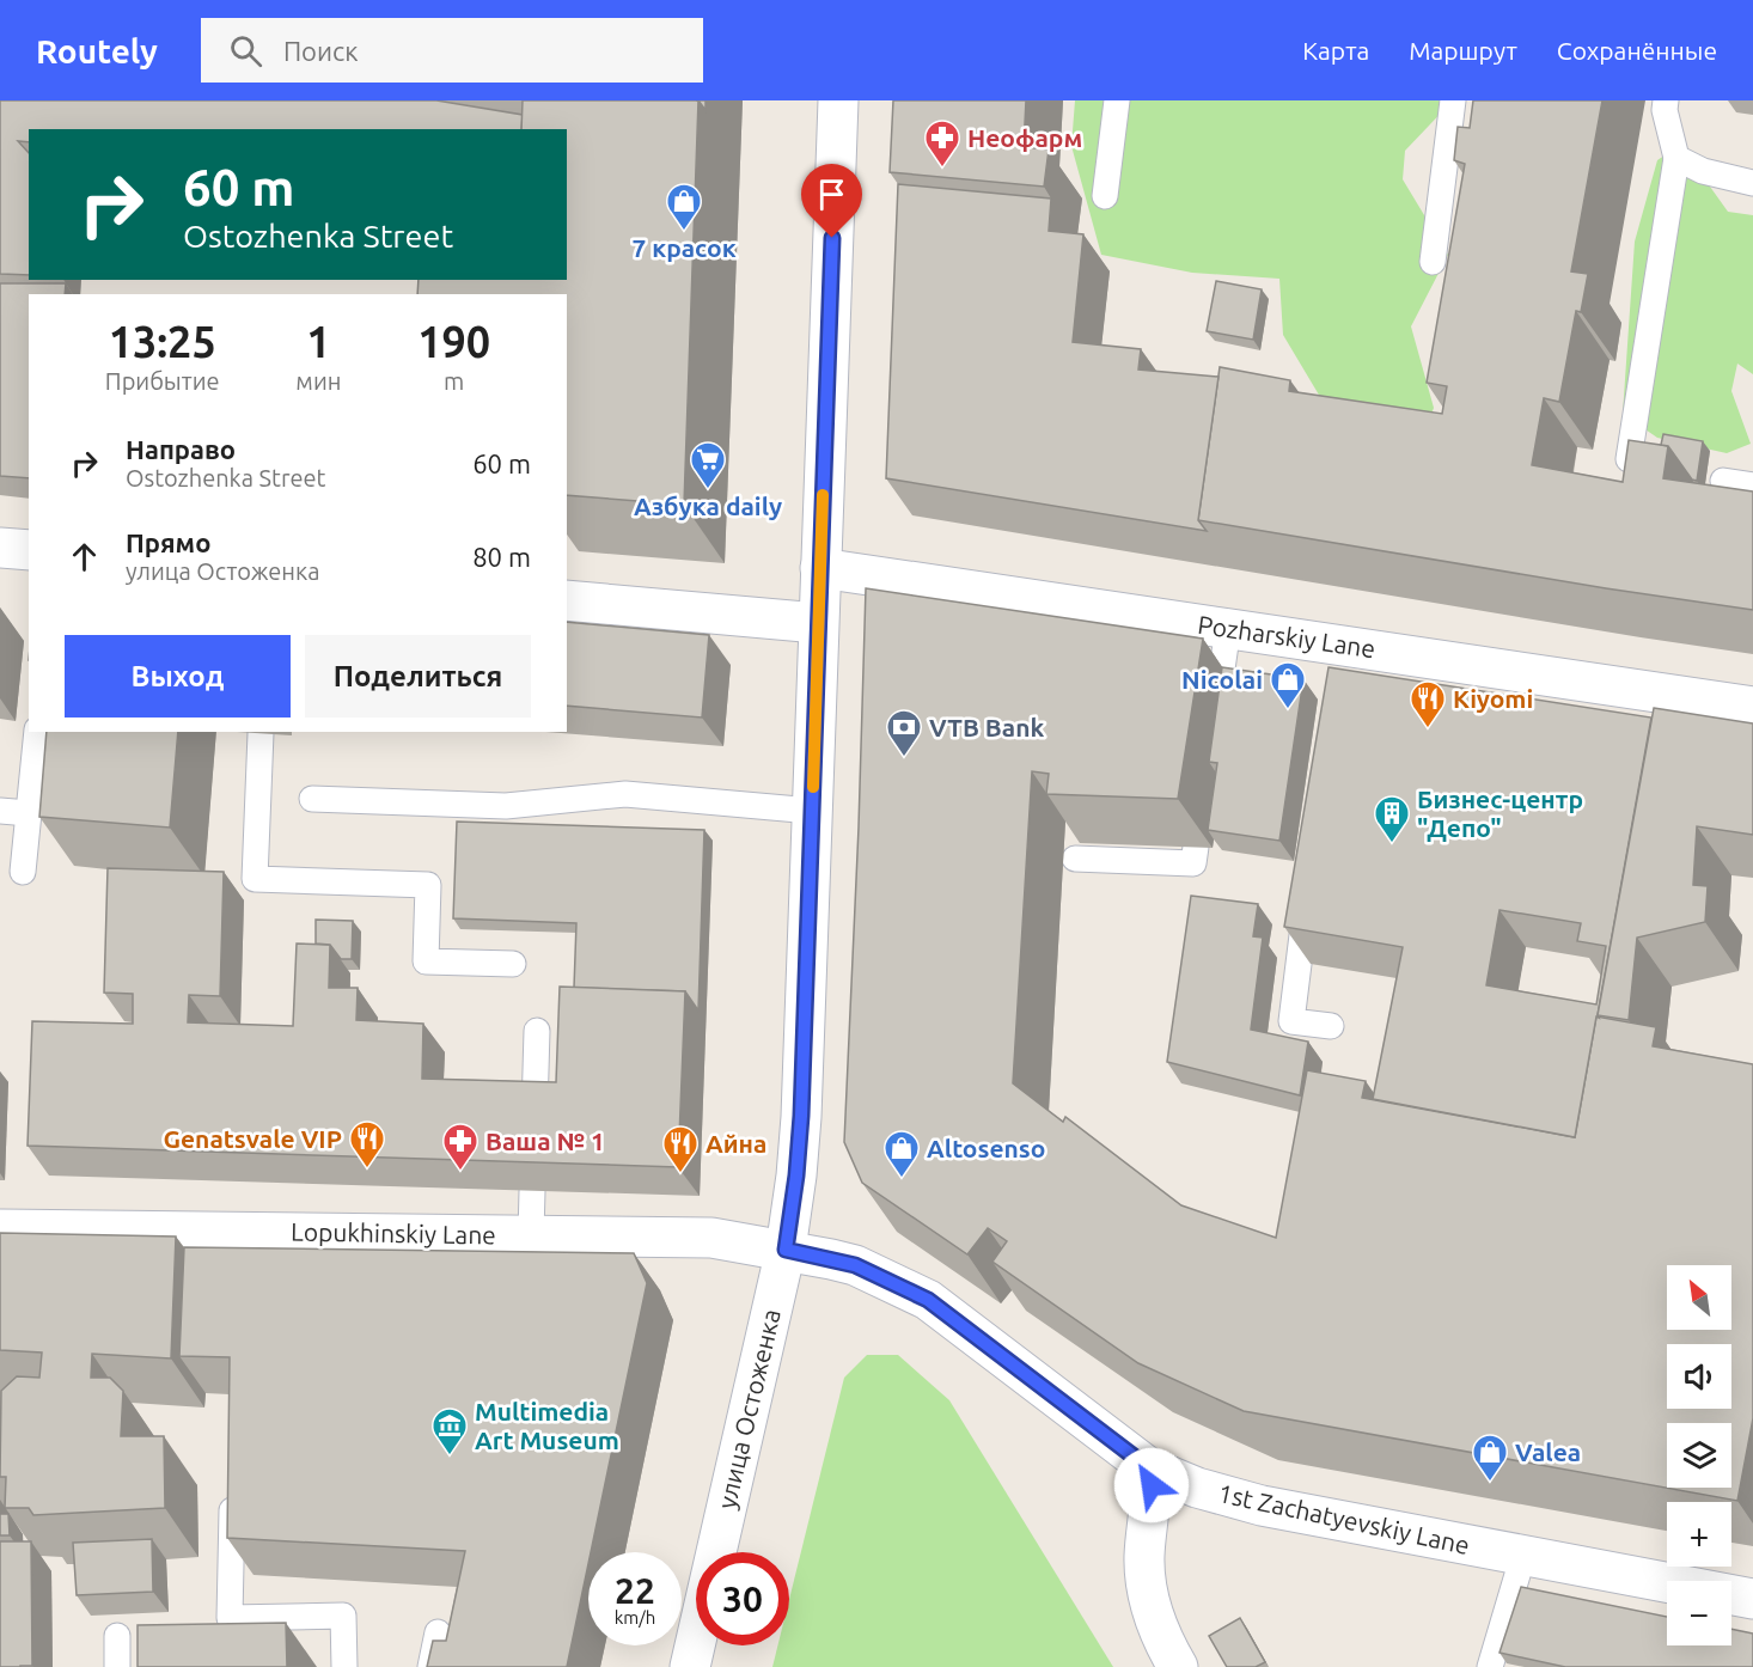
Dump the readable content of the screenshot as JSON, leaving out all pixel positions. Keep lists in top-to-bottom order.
{
  "streets": {
    "street": [
      "Pozharskiy Lane",
      "Lopukhinskiy Lane",
      "улица Остоженка",
      "1st Zachatyevskiy Lane"
    ]
  },
  "crossings": [
    ["Lopukhinskiy Lane", "улица Остоженка"],
    ["Lopukhinskiy Lane", "1st Zachatyevskiy Lane"],
    ["улица Остоженка", "1st Zachatyevskiy Lane"]
  ],
  "places": {
    "pharmacy": ["Неофарм", "Ваша № 1"],
    "shop": [
      "7 красок",
      "Nicolai",
      "Altosenso",
      "Valea"
    ],
    "supermarket": ["Азбука daily"],
    "restaurant": ["Kiyomi", "Genatsvale VIP", "Айна"],
    "bank": ["VTB Bank"],
    "building": ["Бизнес-центр \"Депо\""],
    "museum": ["Multimedia Art Museum"]
  },
  "north": "top left",
  "page": {
    "header": "Routely",
    "search": "Поиск",
    "nav": ["Карта", "Маршрут", "Сохранённые"],
    "turn": ["60 m", "Ostozhenka Street"],
    "eta": [
      "13:25",
      "Прибытие",
      "1",
      "мин",
      "190",
      "m"
    ],
    "list": [
      {
        "name": "Направо",
        "note": "Ostozhenka Street",
        "value": "60 m"
      },
      {
        "name": "Прямо",
        "note": "улица Остоженка",
        "value": "80 m"
      }
    ],
    "buttons": ["Выход", "Поделиться"],
    "map_buttons": ["+", "−"],
    "speed": "22 km/h",
    "limit": "30"
  }
}
